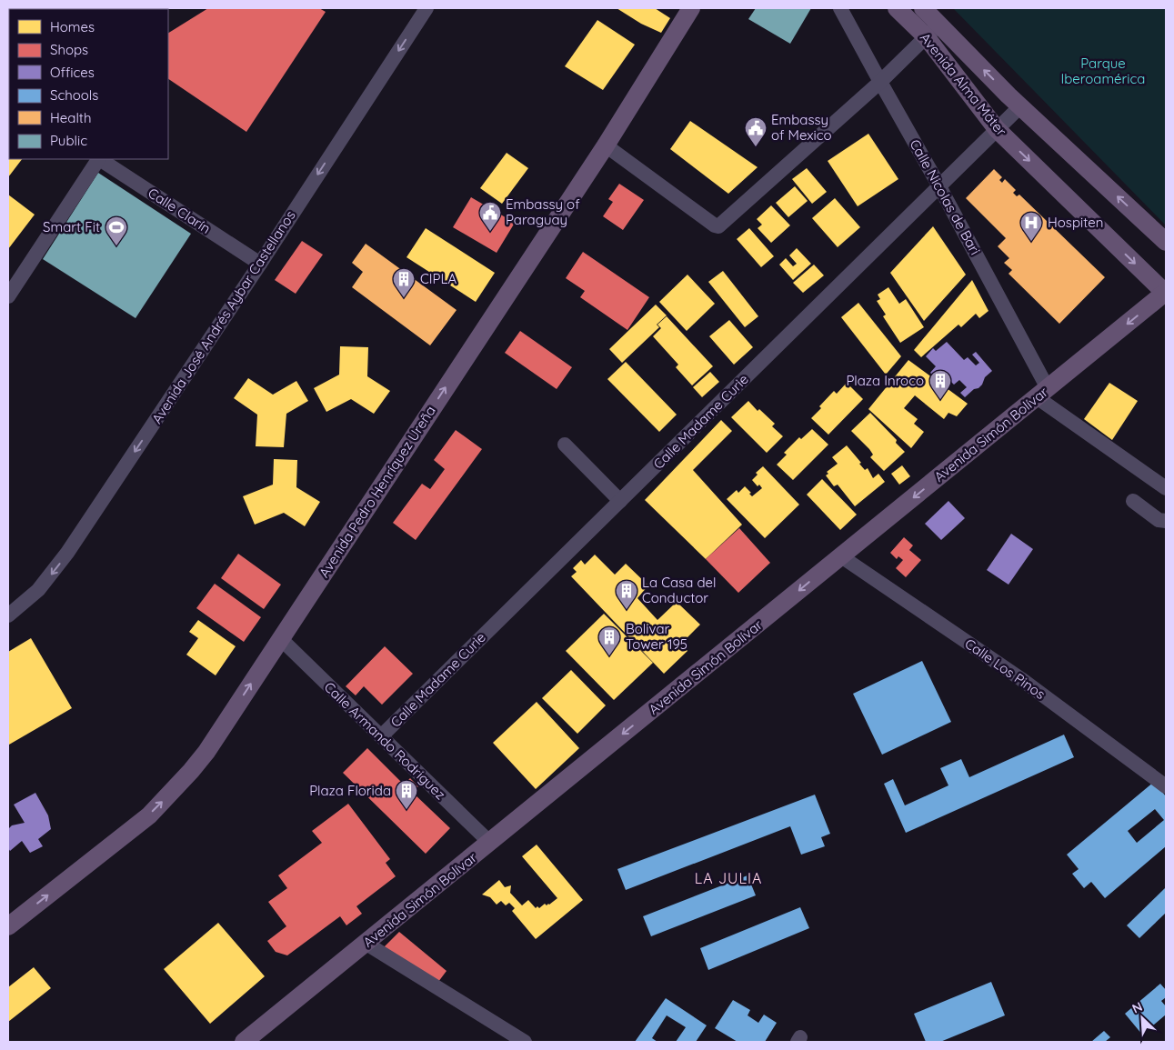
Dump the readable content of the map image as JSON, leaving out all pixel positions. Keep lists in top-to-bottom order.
{
  "streets": {
    "main road": ["Avenida Alma Máter", "Avenida Simón Bolívar", "Avenida Pedro Henríquez Ureña"],
    "street": [
      "Calle Nicolas de Bari",
      "Calle Clarín",
      "Avenida José Andrés Aybar Castellanos",
      "Calle Madame Curie",
      "Calle Los Pinos",
      "Calle Armando Rodriguez"
    ]
  },
  "crossings": [
    ["Avenida Alma Máter", "Calle Madame Curie"],
    ["Avenida Alma Máter", "Avenida Simón Bolívar"],
    ["Calle Nicolas de Bari", "Calle Madame Curie"],
    ["Calle Nicolas de Bari", "Avenida Simón Bolívar"],
    ["Calle Clarín", "Avenida José Andrés Aybar Castellanos"],
    ["Calle Madame Curie", "Calle Armando Rodriguez"],
    ["Avenida Simón Bolívar", "Calle Los Pinos"],
    ["Avenida Simón Bolívar", "Calle Armando Rodriguez"],
    ["Avenida Pedro Henríquez Ureña", "Calle Armando Rodriguez"]
  ],
  "one_way": ["Avenida José Andrés Aybar Castellanos", "Avenida Simón Bolívar", "Avenida Pedro Henríquez Ureña"],
  "districts": ["LA JULIA"],
  "parks": ["Parque Iberoamérica"],
  "places": {
    "public building": ["Embassy of Mexico", "Embassy of Paraguay"],
    "hospital": ["Hospiten"],
    "sports": ["Smart Fit"],
    "building": [
      "CIPLA",
      "Plaza Inroco",
      "La Casa del Conductor",
      "Bolivar Tower 195",
      "Plaza Florida"
    ]
  },
  "legend": [
    "Homes",
    "Shops",
    "Offices",
    "Schools",
    "Health",
    "Public"
  ],
  "north": "top left"
}
